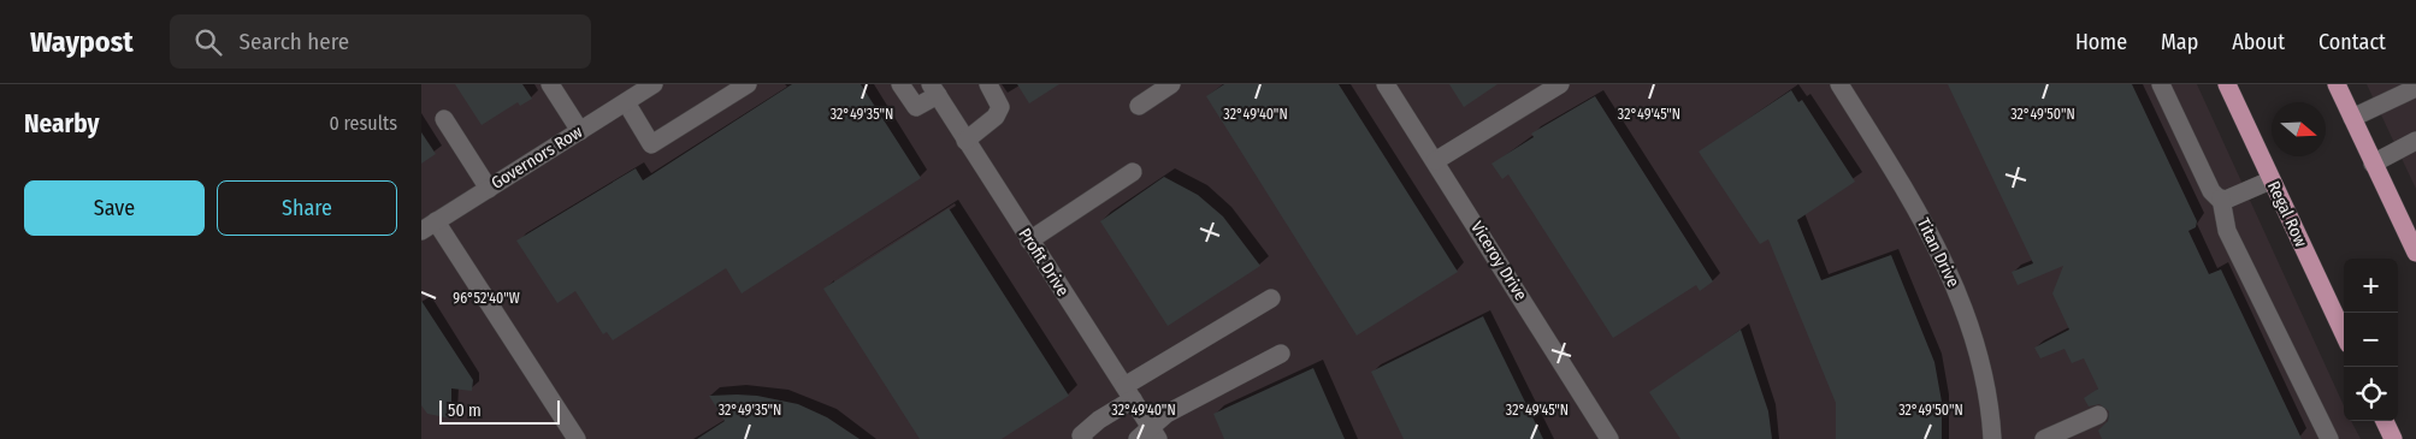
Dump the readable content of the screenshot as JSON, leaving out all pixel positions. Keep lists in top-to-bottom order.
{
  "streets": {
    "main road": ["Regal Row"],
    "street": [
      "Governors Row",
      "Titan Drive",
      "Viceroy Drive",
      "Profit Drive"
    ]
  },
  "scale_bar": "50 m",
  "north": "right",
  "page": {
    "header": "Waypost",
    "search": "Search here",
    "nav": [
      "Home",
      "Map",
      "About",
      "Contact"
    ],
    "heading": ["Nearby", "0 results"],
    "buttons": ["Save", "Share"],
    "map_buttons": ["+", "−"],
    "scale": "50 m"
  },
  "coordinates": [
    "32°49'40\"N",
    "32°49'45\"N",
    "32°49'50\"N",
    "32°49'35\"N",
    "96°52'40\"W"
  ]
}
